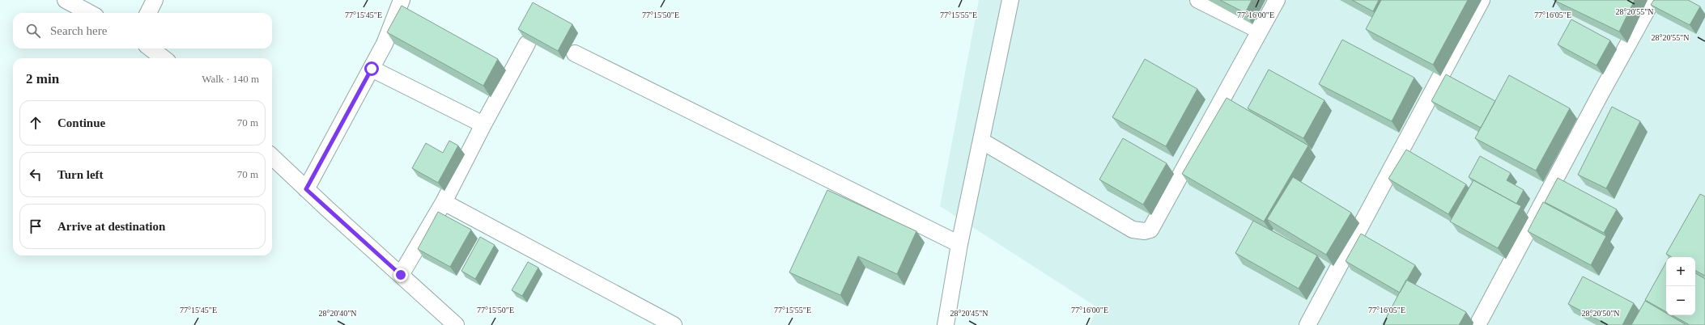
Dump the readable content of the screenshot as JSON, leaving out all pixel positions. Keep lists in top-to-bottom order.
{
  "page": {
    "search": "Search here",
    "heading": ["2 min", "Walk · 140 m"],
    "list": [
      ["Continue", "70 m"],
      ["Turn left", "70 m"],
      "Arrive at destination"
    ],
    "map_buttons": ["+", "−"]
  },
  "coordinates": [
    "28°20'55\"N",
    "77°15'45\"E",
    "77°15'50\"E",
    "77°15'55\"E",
    "77°16'05\"E",
    "77°16'00\"E",
    "28°20'40\"N",
    "28°20'45\"N",
    "28°20'50\"N"
  ]
}
